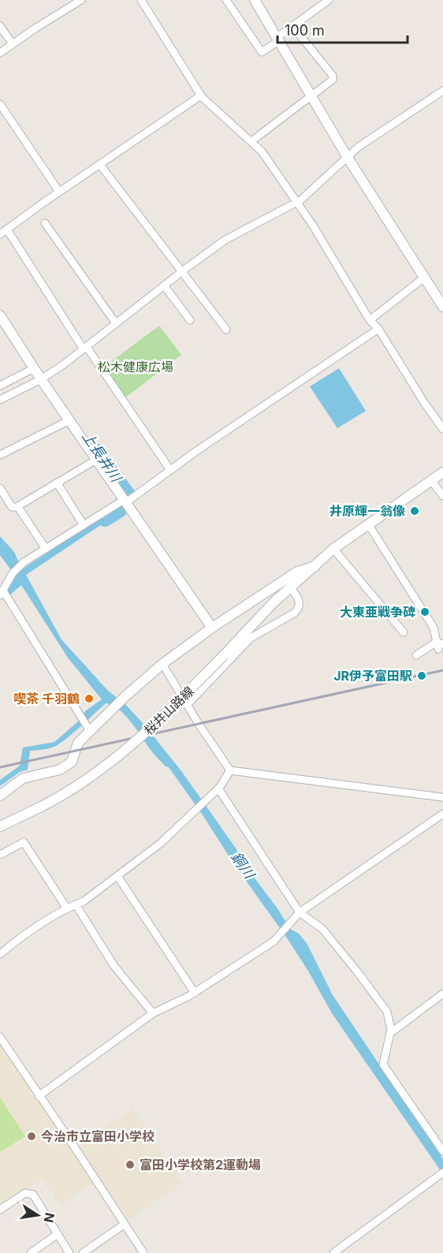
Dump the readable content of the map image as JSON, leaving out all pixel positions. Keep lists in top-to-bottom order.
{
  "streets": {
    "main road": ["桜井山路線"]
  },
  "water": ["上長井川", "銅川"],
  "parks": ["松木健康広場"],
  "places": [
    "井原輝一翁像",
    "大東亜戦争碑",
    "JR伊予富田駅",
    "喫茶 千羽鶴",
    "今治市立富田小学校",
    "富田小学校第2運動場"
  ],
  "scale_bar": "100 m",
  "north": "right"
}
